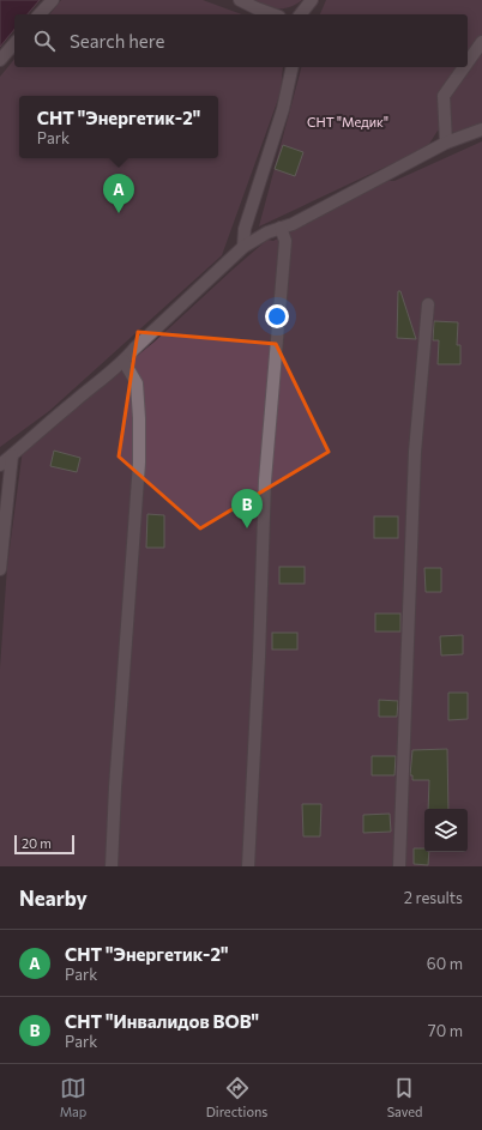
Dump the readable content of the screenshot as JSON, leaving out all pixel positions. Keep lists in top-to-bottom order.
{
  "parks": ["СНТ \"Медик\""],
  "scale_bar": "20 m",
  "page": {
    "search": "Search here",
    "popup": ["СНТ \"Энергетик-2\"", "Park"],
    "pins": ["A", "B"],
    "scale": "20 m",
    "heading": ["Nearby", "2 results"],
    "list": [
      {
        "mark": "A",
        "name": "СНТ \"Энергетик-2\"",
        "note": "Park",
        "value": "60 m"
      },
      {
        "mark": "B",
        "name": "СНТ \"Инвалидов ВОВ\"",
        "note": "Park",
        "value": "70 m"
      }
    ],
    "nav": ["Map", "Directions", "Saved"]
  }
}
